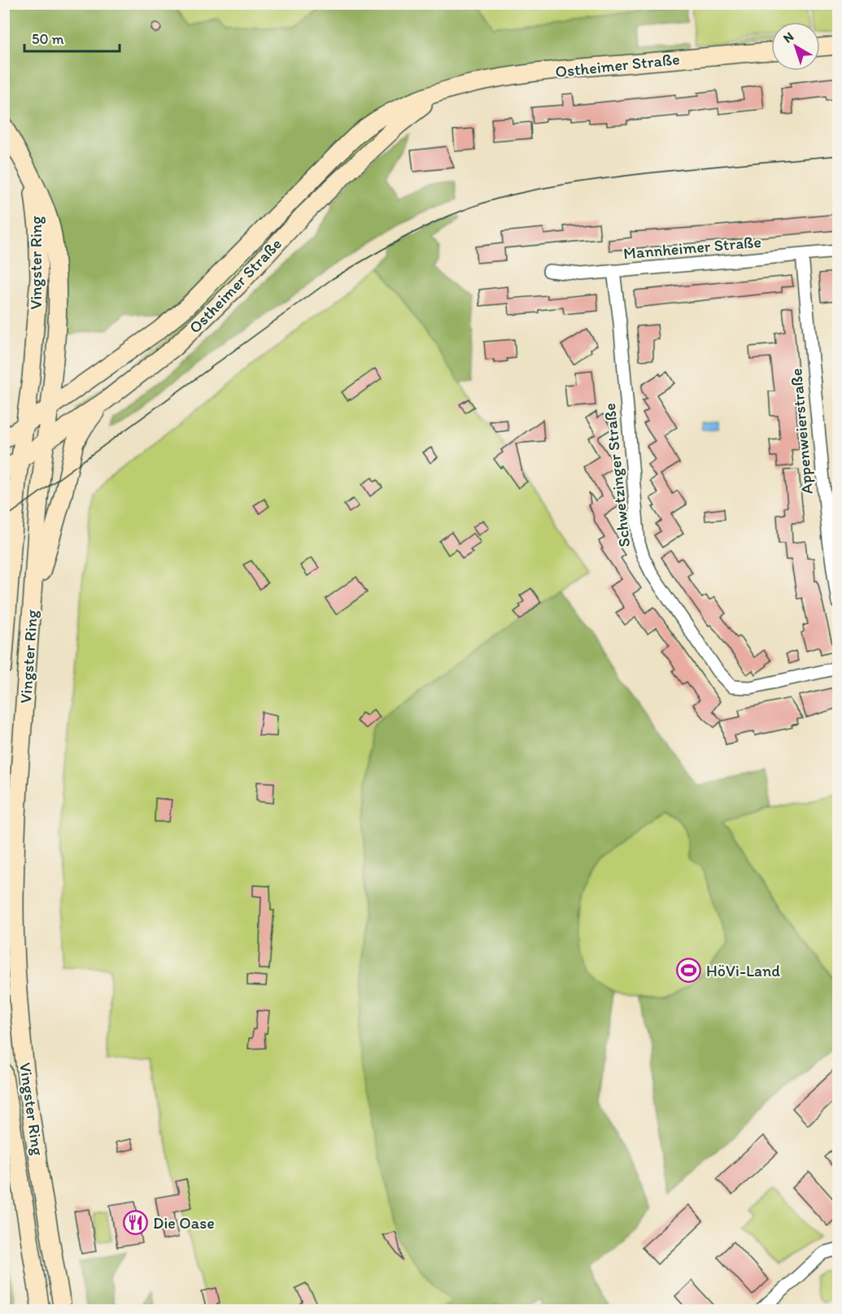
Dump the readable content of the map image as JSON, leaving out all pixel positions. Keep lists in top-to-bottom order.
{
  "streets": {
    "main road": ["Ostheimer Straße", "Vingster Ring"],
    "street": ["Mannheimer Straße", "Appenweierstraße", "Schwetzinger Straße"]
  },
  "crossings": [
    ["Ostheimer Straße", "Vingster Ring"],
    ["Mannheimer Straße", "Appenweierstraße"],
    ["Mannheimer Straße", "Schwetzinger Straße"]
  ],
  "places": {
    "sports": ["HöVi-Land"],
    "restaurant": ["Die Oase"]
  },
  "scale_bar": "50 m",
  "north": "top left"
}
